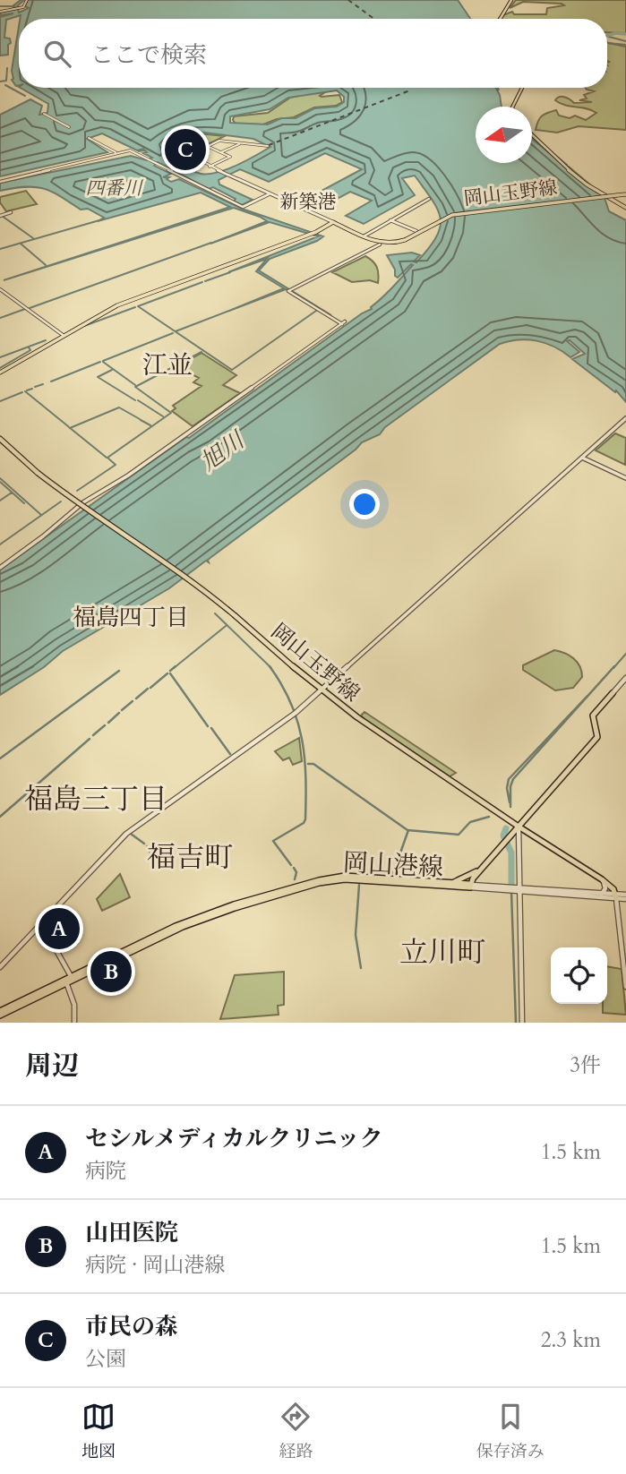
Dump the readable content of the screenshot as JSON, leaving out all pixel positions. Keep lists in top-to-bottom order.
{
  "streets": {
    "main road": ["岡山玉野線", "岡山港線"]
  },
  "crossings": [
    ["岡山玉野線", "岡山港線"]
  ],
  "districts": [
    "新築港",
    "江並",
    "福島四丁目",
    "福島三丁目",
    "福吉町",
    "立川町"
  ],
  "water": ["四番川", "旭川"],
  "north": "left",
  "page": {
    "search": "ここで検索",
    "pins": ["C", "A", "B"],
    "heading": ["周辺", "3件"],
    "list": [
      {
        "mark": "A",
        "name": "セシルメディカルクリニック",
        "note": "病院",
        "value": "1.5 km"
      },
      {
        "mark": "B",
        "name": "山田医院",
        "note": "病院 · 岡山港線",
        "value": "1.5 km"
      },
      {
        "mark": "C",
        "name": "市民の森",
        "note": "公園",
        "value": "2.3 km"
      }
    ],
    "nav": ["地図", "経路", "保存済み"]
  }
}
